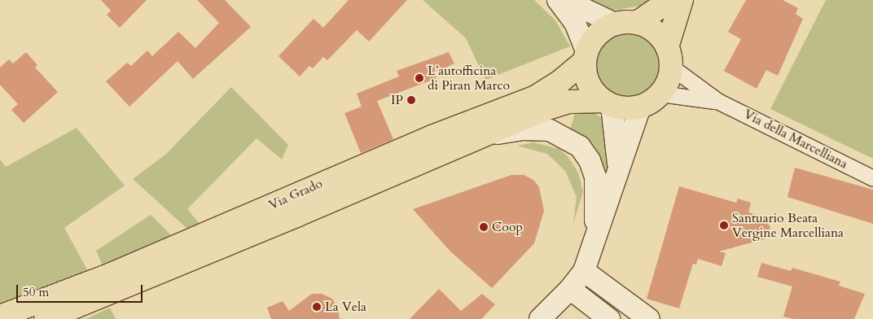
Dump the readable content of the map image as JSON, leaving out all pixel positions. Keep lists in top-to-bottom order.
{
  "streets": {
    "main road": ["Via Grado"],
    "street": ["Via della Marcelliana"]
  },
  "crossings": [
    ["Via della Marcelliana", "Via Grado"]
  ],
  "places": [
    "L’autofficina di Piran Marco",
    "IP",
    "Santuario Beata Vergine Marcelliana",
    "Coop",
    "La Vela"
  ],
  "scale_bar": "50 m"
}
